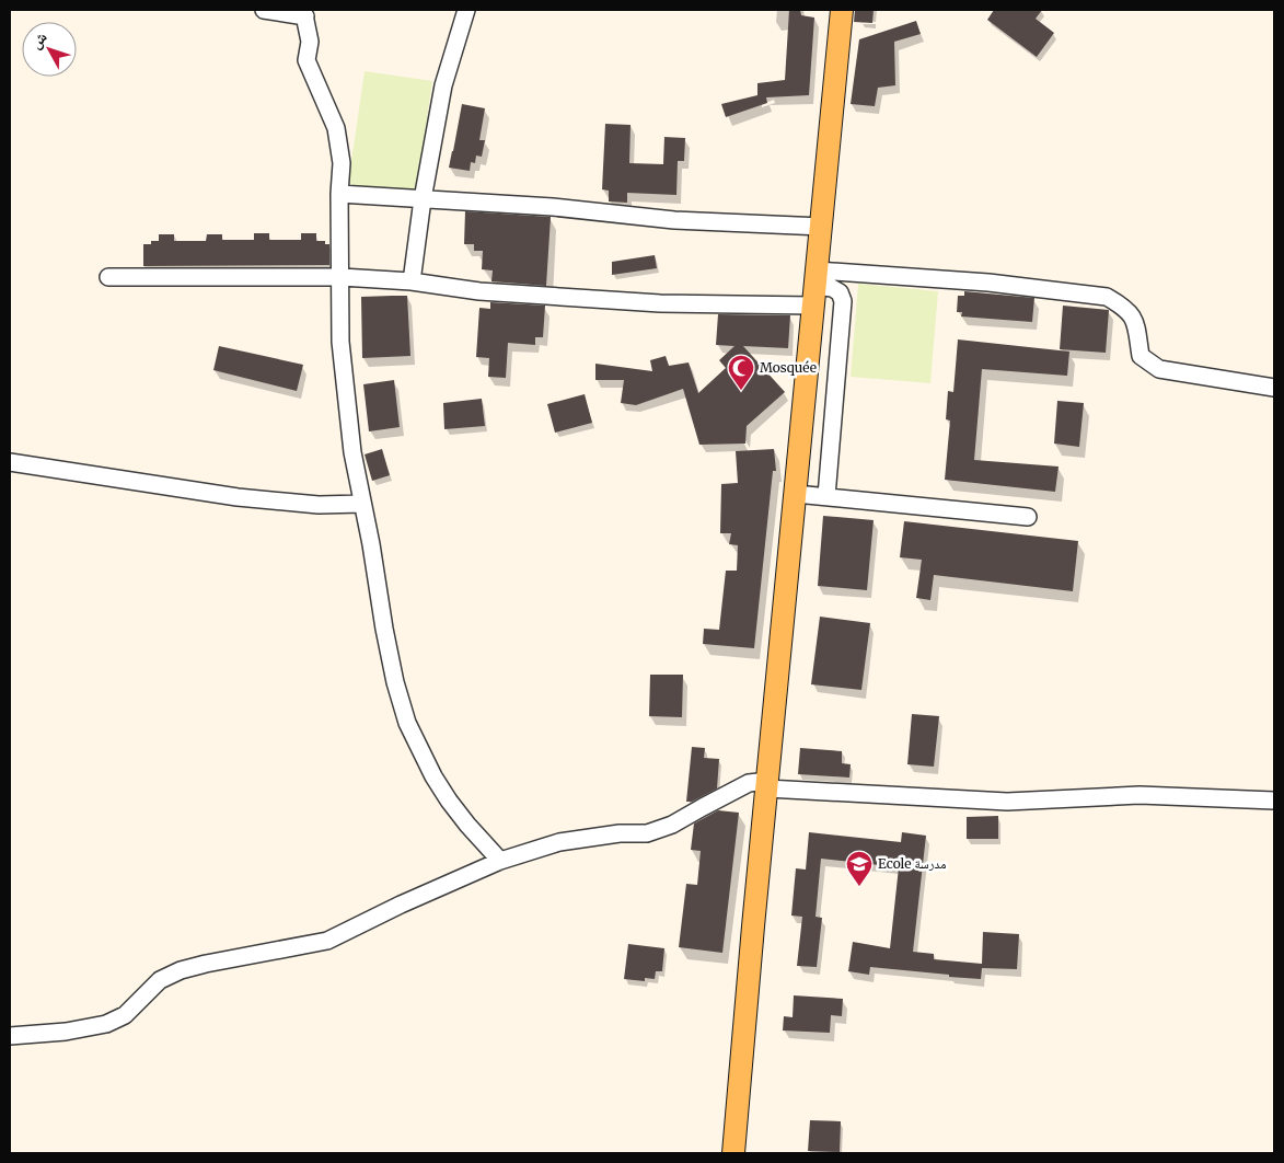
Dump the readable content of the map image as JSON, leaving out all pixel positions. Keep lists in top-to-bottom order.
{
  "places": {
    "mosque": ["Mosquée"],
    "school or university": ["Ecole مدرسة"]
  },
  "north": "top left"
}
